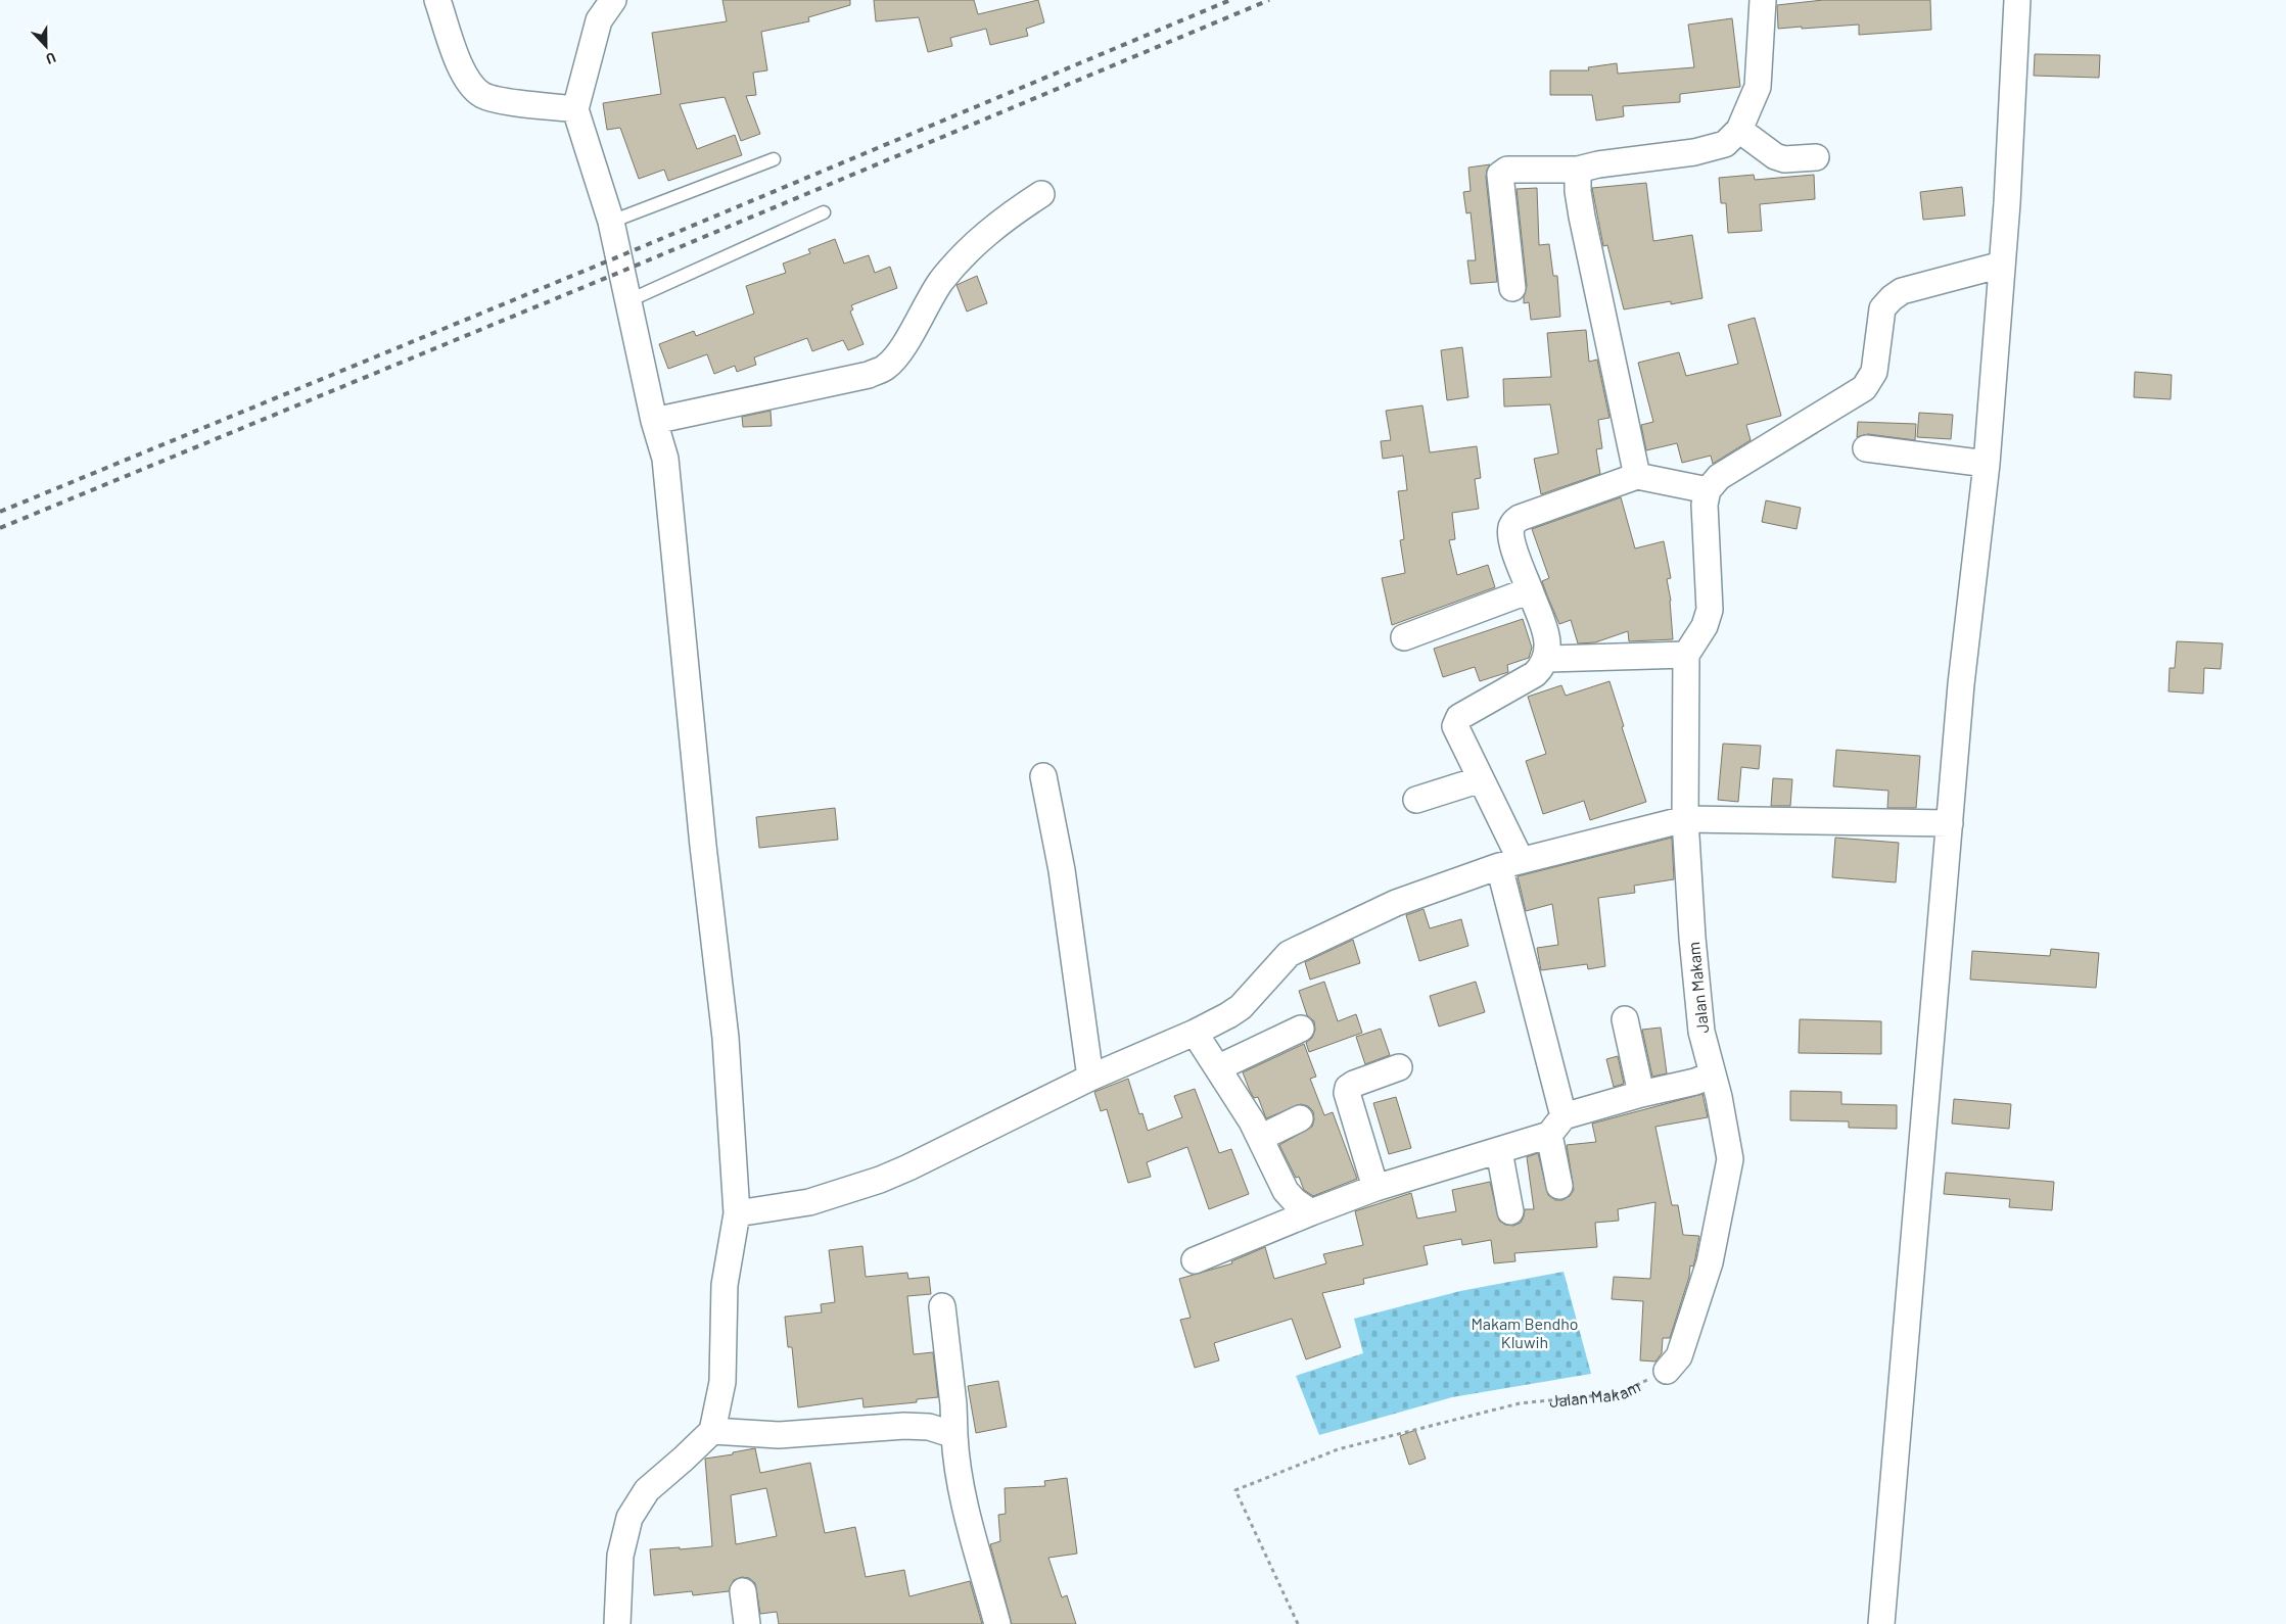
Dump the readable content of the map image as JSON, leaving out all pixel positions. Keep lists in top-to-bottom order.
{
  "streets": {
    "street": ["Jalan Makam"]
  },
  "parks": ["Makam Bendho Kluwih"],
  "north": "bottom"
}
